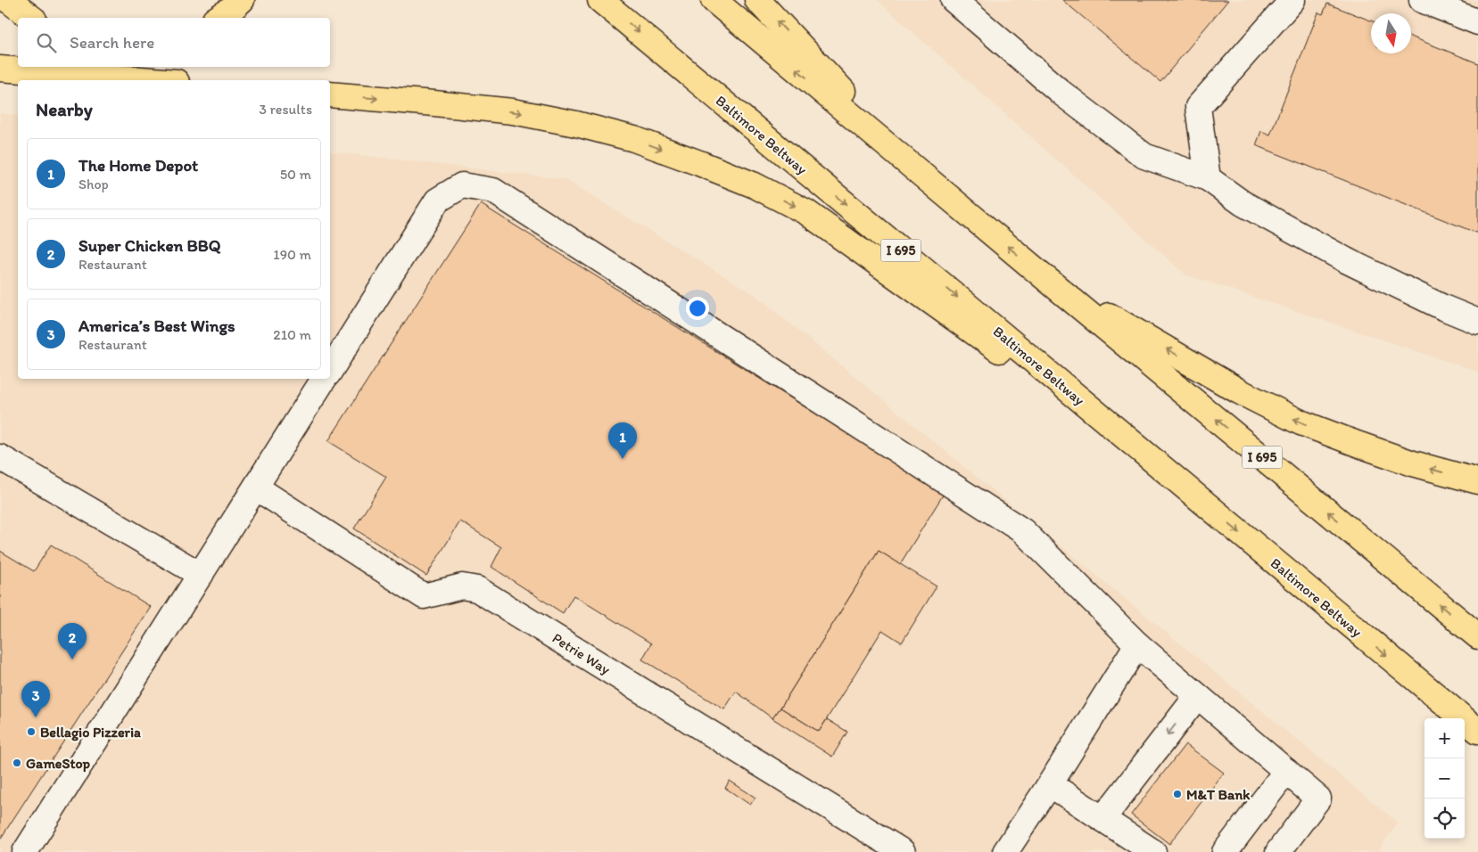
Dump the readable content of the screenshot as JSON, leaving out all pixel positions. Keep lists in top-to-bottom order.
{
  "streets": {
    "highway": ["Baltimore Beltway", "I 695"],
    "lane": ["Petrie Way"]
  },
  "places": ["Bellagio Pizzeria", "GameStop", "M&T Bank"],
  "north": "bottom",
  "page": {
    "search": "Search here",
    "heading": ["Nearby", "3 results"],
    "list": [
      {
        "mark": "1",
        "name": "The Home Depot",
        "note": "Shop",
        "value": "50 m"
      },
      {
        "mark": "2",
        "name": "Super Chicken BBQ",
        "note": "Restaurant",
        "value": "190 m"
      },
      {
        "mark": "3",
        "name": "America’s Best Wings",
        "note": "Restaurant",
        "value": "210 m"
      }
    ],
    "pins": ["1", "2", "3"],
    "map_buttons": ["+", "−"]
  }
}
